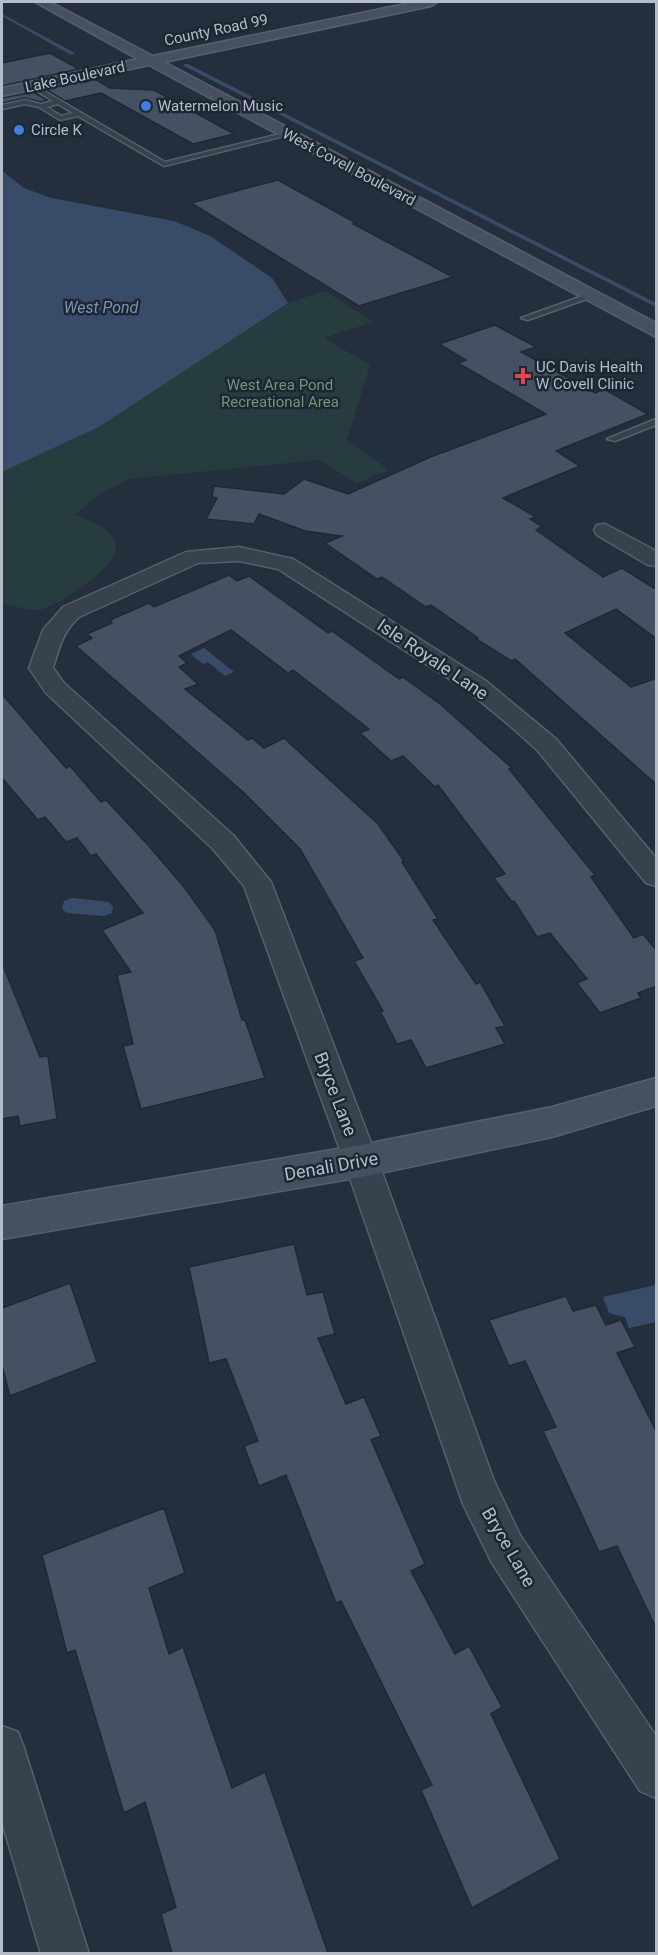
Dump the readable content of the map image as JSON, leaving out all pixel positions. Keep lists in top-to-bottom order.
{
  "streets": {
    "main road": [
      "County Road 99",
      "Lake Boulevard",
      "West Covell Boulevard",
      "Denali Drive"
    ],
    "street": ["Isle Royale Lane", "Bryce Lane"]
  },
  "crossings": [
    ["County Road 99", "Lake Boulevard"],
    ["County Road 99", "West Covell Boulevard"],
    ["Lake Boulevard", "West Covell Boulevard"],
    ["Isle Royale Lane", "Bryce Lane"],
    ["Bryce Lane", "Denali Drive"]
  ],
  "water": ["West Pond"],
  "parks": ["West Area Pond Recreational Area"],
  "places": {
    "other": ["Watermelon Music", "Circle K"],
    "health": ["UC Davis Health W Covell Clinic"]
  }
}
